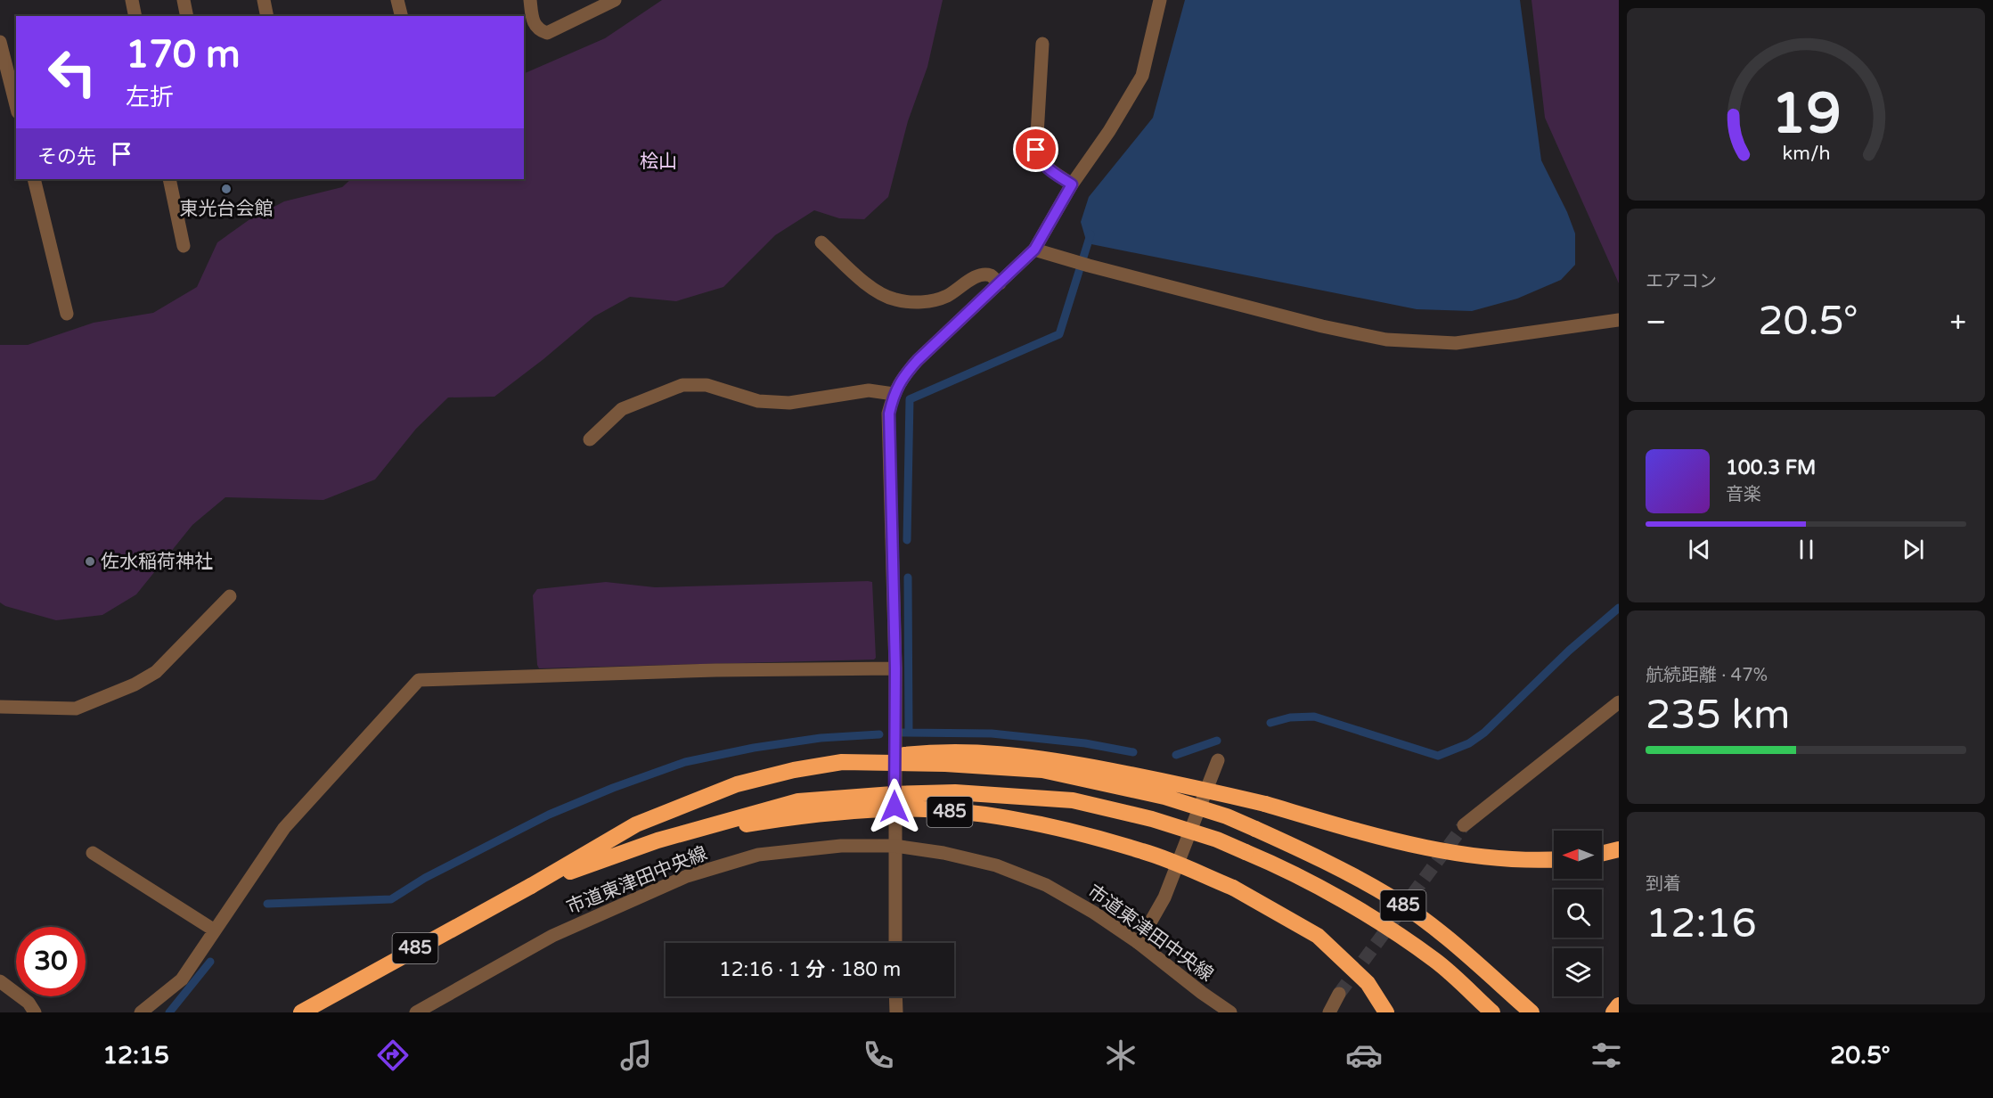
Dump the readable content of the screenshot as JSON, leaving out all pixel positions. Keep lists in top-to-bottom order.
{
  "streets": {
    "highway": ["485"],
    "street": ["市道東津田中央線"]
  },
  "parks": ["桧山"],
  "places": ["東光台会館", "佐水稲荷神社"],
  "north": "left",
  "page": {
    "turn": ["170 m", "左折"],
    "then": "その先",
    "tile": [
      "エアコン",
      ["航続距離 · 47%", "235 km"],
      ["到着", "12:16"]
    ],
    "heat": ["−", "20.5°", "+"],
    "song": ["100.3 FM", "音楽"],
    "limit": "30",
    "trip": "12:16 · 1 分 · 180 m",
    "tabs": ["12:15", "20.5°"],
    "gauge": ["19", "km/h"]
  }
}
